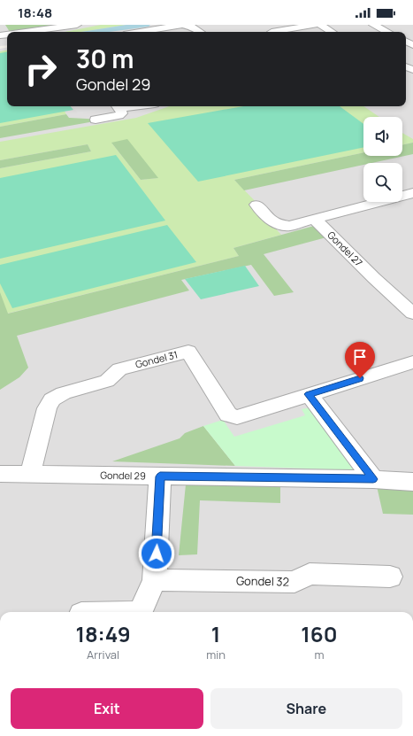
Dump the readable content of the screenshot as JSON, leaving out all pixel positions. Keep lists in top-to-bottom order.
{
  "streets": {
    "street": [
      "Gondel 27",
      "Gondel 31",
      "Gondel 29",
      "Gondel 32"
    ]
  },
  "crossings": [
    ["Gondel 31", "Gondel 29"]
  ],
  "page": {
    "status": "18:48",
    "turn": ["30 m", "Gondel 29"],
    "eta": [
      "18:49",
      "Arrival",
      "1",
      "min",
      "160",
      "m"
    ],
    "buttons": ["Exit", "Share"]
  }
}
